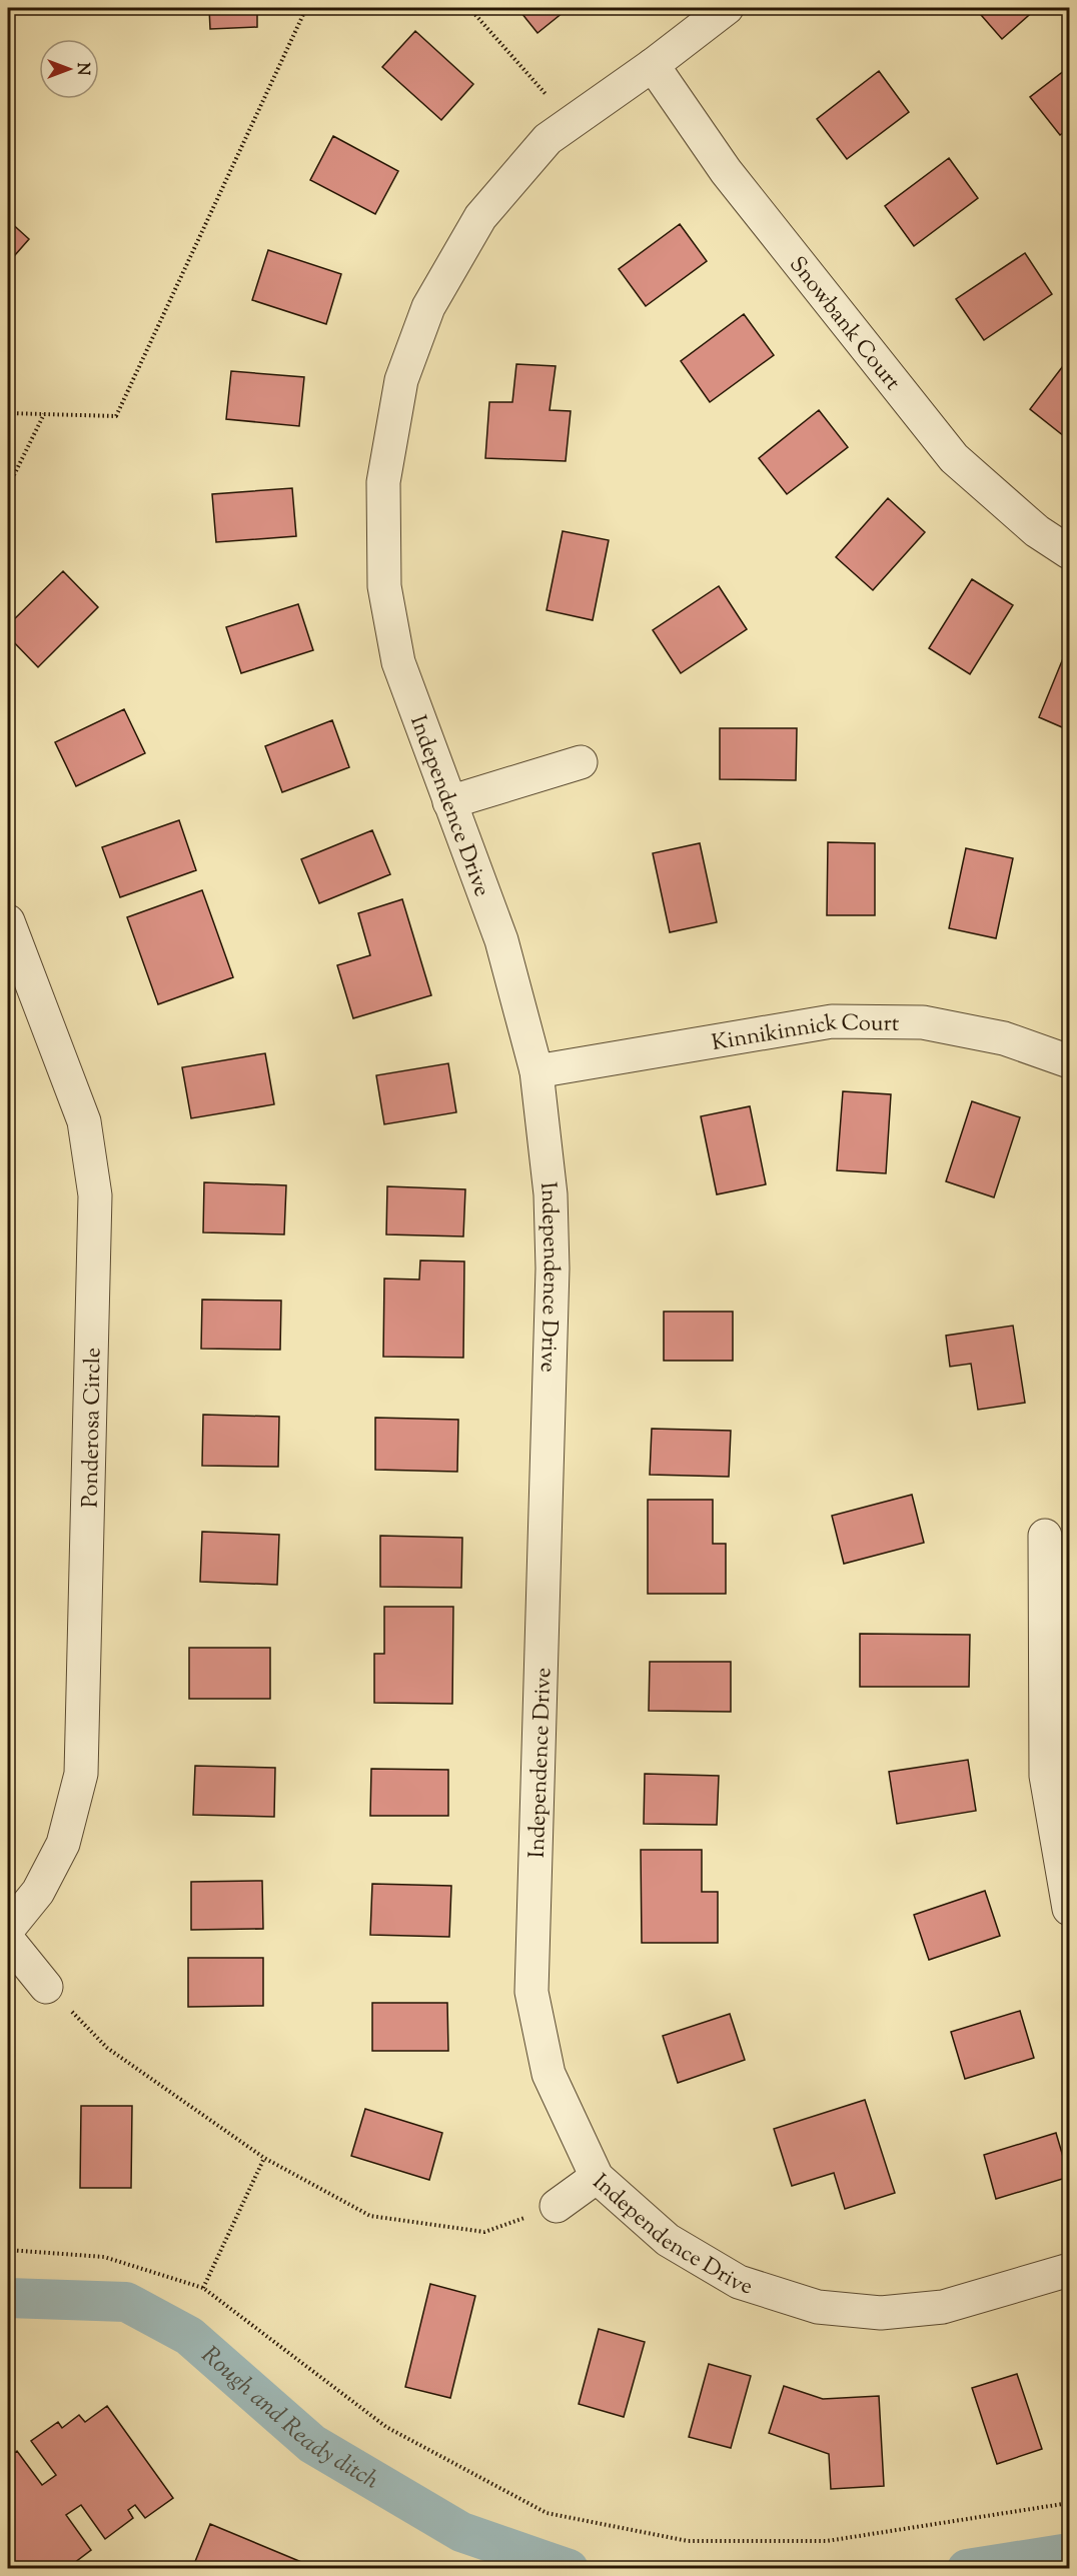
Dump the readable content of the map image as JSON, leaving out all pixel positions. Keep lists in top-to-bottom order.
{
  "streets": {
    "street": [
      "Snowbank Court",
      "Independence Drive",
      "Kinnikinnick Court",
      "Ponderosa Circle"
    ]
  },
  "crossings": [
    ["Snowbank Court", "Independence Drive"],
    ["Independence Drive", "Kinnikinnick Court"]
  ],
  "water": ["Rough and Ready ditch"],
  "north": "right"
}
